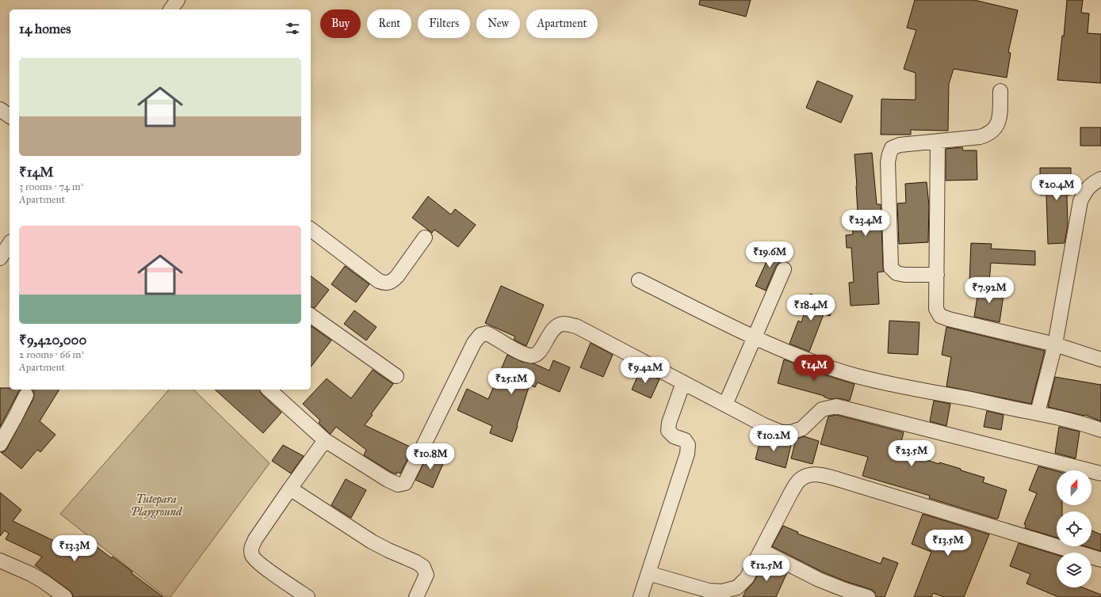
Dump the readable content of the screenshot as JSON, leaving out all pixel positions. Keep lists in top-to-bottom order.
{
  "parks": ["Tutepara Playground"],
  "north": "top",
  "page": {
    "chip": [
      "Buy",
      "Rent",
      "Filters",
      "New",
      "Apartment"
    ],
    "heading": "14 homes",
    "list": [
      {
        "name": "₹14M",
        "note": "3 rooms · 74 m² · Apartment"
      },
      {
        "name": "₹9,420,000",
        "note": "2 rooms · 66 m² · Apartment"
      }
    ],
    "price": [
      "₹20.4M",
      "₹23.4M",
      "₹19.6M",
      "₹7.92M",
      "₹18.4M",
      "₹14M",
      "₹9.42M",
      "₹25.1M",
      "₹10.2M",
      "₹23.5M",
      "₹10.8M",
      "₹13.5M",
      "₹13.3M",
      "₹12.5M"
    ]
  }
}
